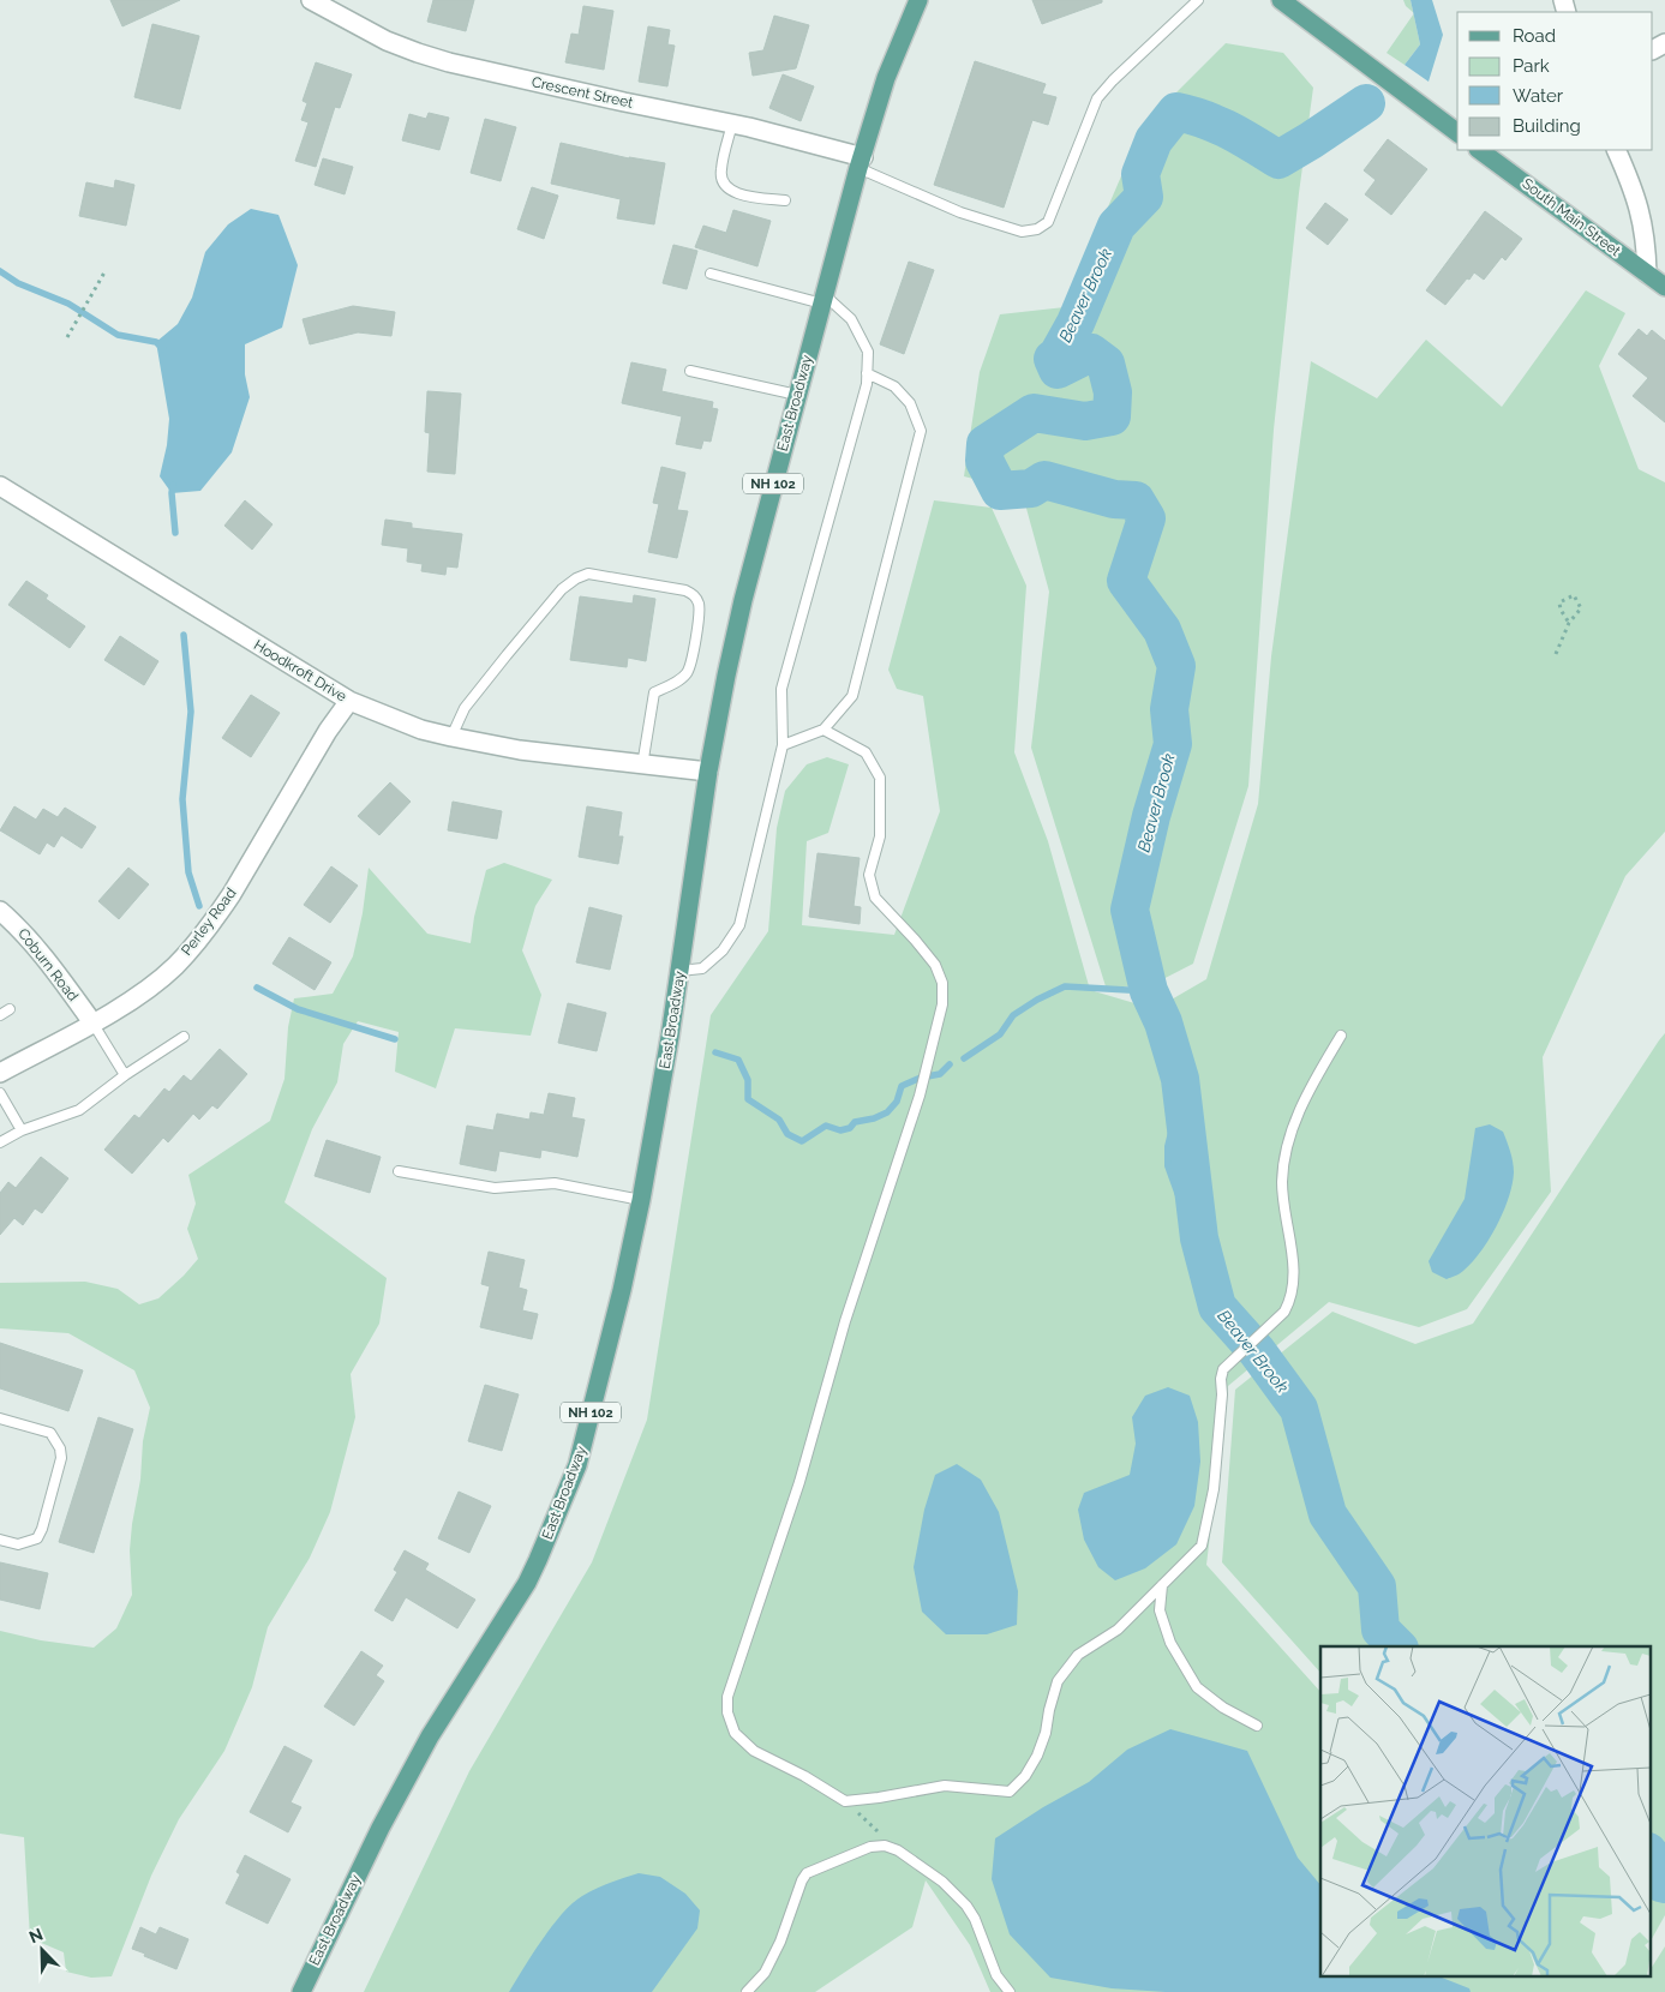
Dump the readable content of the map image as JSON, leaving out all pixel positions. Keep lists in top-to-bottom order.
{
  "streets": {
    "main road": ["South Main Street", "East Broadway", "NH 102"],
    "street": [
      "Crescent Street",
      "Hoodkroft Drive",
      "Perley Road",
      "Coburn Road"
    ]
  },
  "crossings": [
    ["Crescent Street", "East Broadway"],
    ["East Broadway", "Hoodkroft Drive"],
    ["Hoodkroft Drive", "Perley Road"],
    ["Perley Road", "Coburn Road"]
  ],
  "water": ["Beaver Brook"],
  "legend": [
    "Road",
    "Park",
    "Water",
    "Building"
  ],
  "north": "top left"
}
